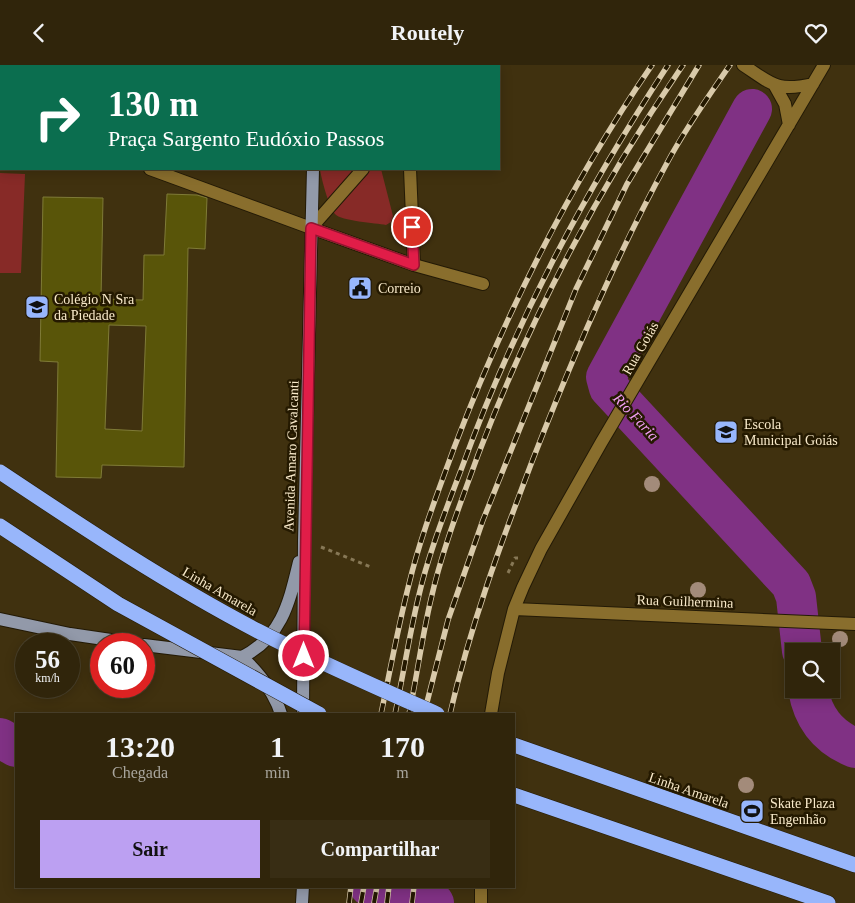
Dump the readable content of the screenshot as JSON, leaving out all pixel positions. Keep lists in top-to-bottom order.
{
  "streets": {
    "highway": ["Linha Amarela"],
    "main road": ["Rua Goiás", "Avenida Amaro Cavalcanti", "Rua Guilhermina"]
  },
  "crossings": [
    ["Rua Goiás", "Rua Guilhermina"]
  ],
  "water": ["Rio Faria"],
  "places": {
    "public building": ["Correio"],
    "school or university": ["Colégio N Sra da Piedade", "Escola Municipal Goiás"],
    "sports": ["Skate Plaza Engenhão"]
  },
  "page": {
    "header": "Routely",
    "turn": ["130 m", "Praça Sargento Eudóxio Passos"],
    "speed": "56 km/h",
    "limit": "60",
    "eta": [
      "13:20",
      "Chegada",
      "1",
      "min",
      "170",
      "m"
    ],
    "buttons": ["Sair", "Compartilhar"]
  }
}
